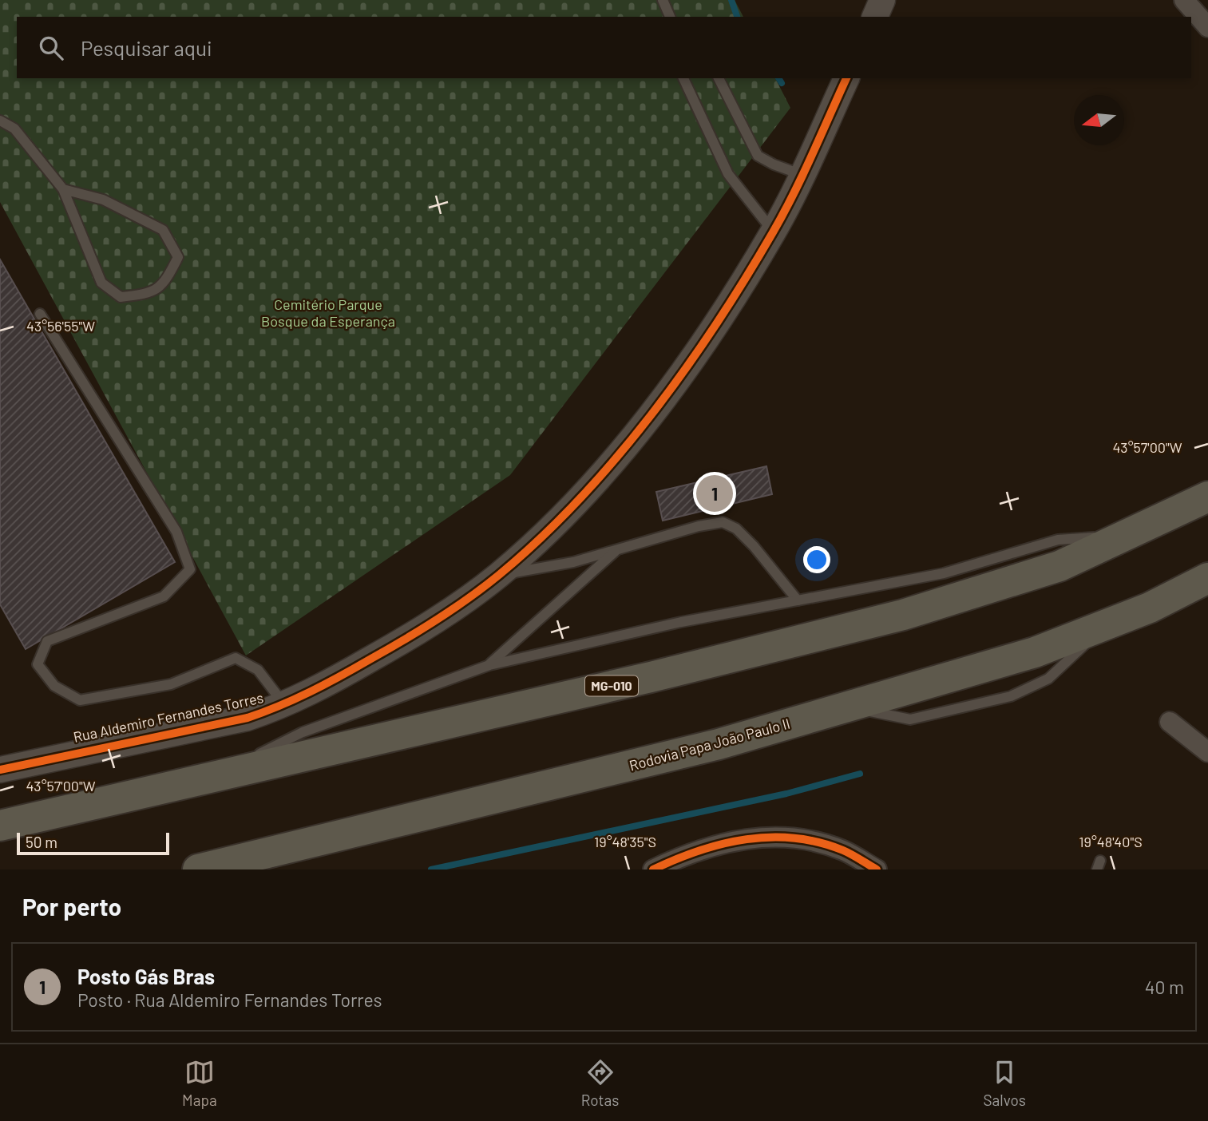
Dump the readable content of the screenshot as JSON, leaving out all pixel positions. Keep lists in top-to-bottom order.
{
  "streets": {
    "highway": ["MG-010", "Rodovia Papa João Paulo II"],
    "street": ["Rua Aldemiro Fernandes Torres"]
  },
  "crossings": [
    ["MG-010", "Rua Aldemiro Fernandes Torres"]
  ],
  "parks": ["Cemitério Parque Bosque da Esperança"],
  "scale_bar": "50 m",
  "north": "left",
  "page": {
    "search": "Pesquisar aqui",
    "pins": "1",
    "scale": "50 m",
    "heading": "Por perto",
    "list": [
      {
        "mark": "1",
        "name": "Posto Gás Bras",
        "note": "Posto · Rua Aldemiro Fernandes Torres",
        "value": "40 m"
      }
    ],
    "nav": ["Mapa", "Rotas", "Salvos"]
  },
  "coordinates": [
    "43°56'55\"W",
    "43°57'00\"W",
    "19°48'35\"S",
    "19°48'40\"S"
  ]
}
